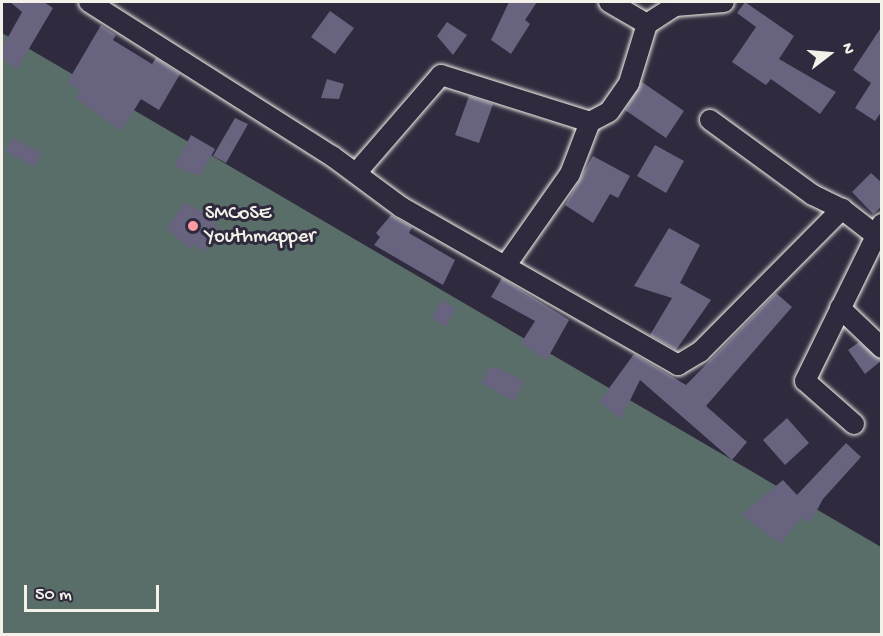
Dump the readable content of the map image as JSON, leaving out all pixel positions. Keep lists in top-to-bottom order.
{
  "places": ["SMCoSE Youthmapper"],
  "scale_bar": "50 m",
  "north": "right"
}
